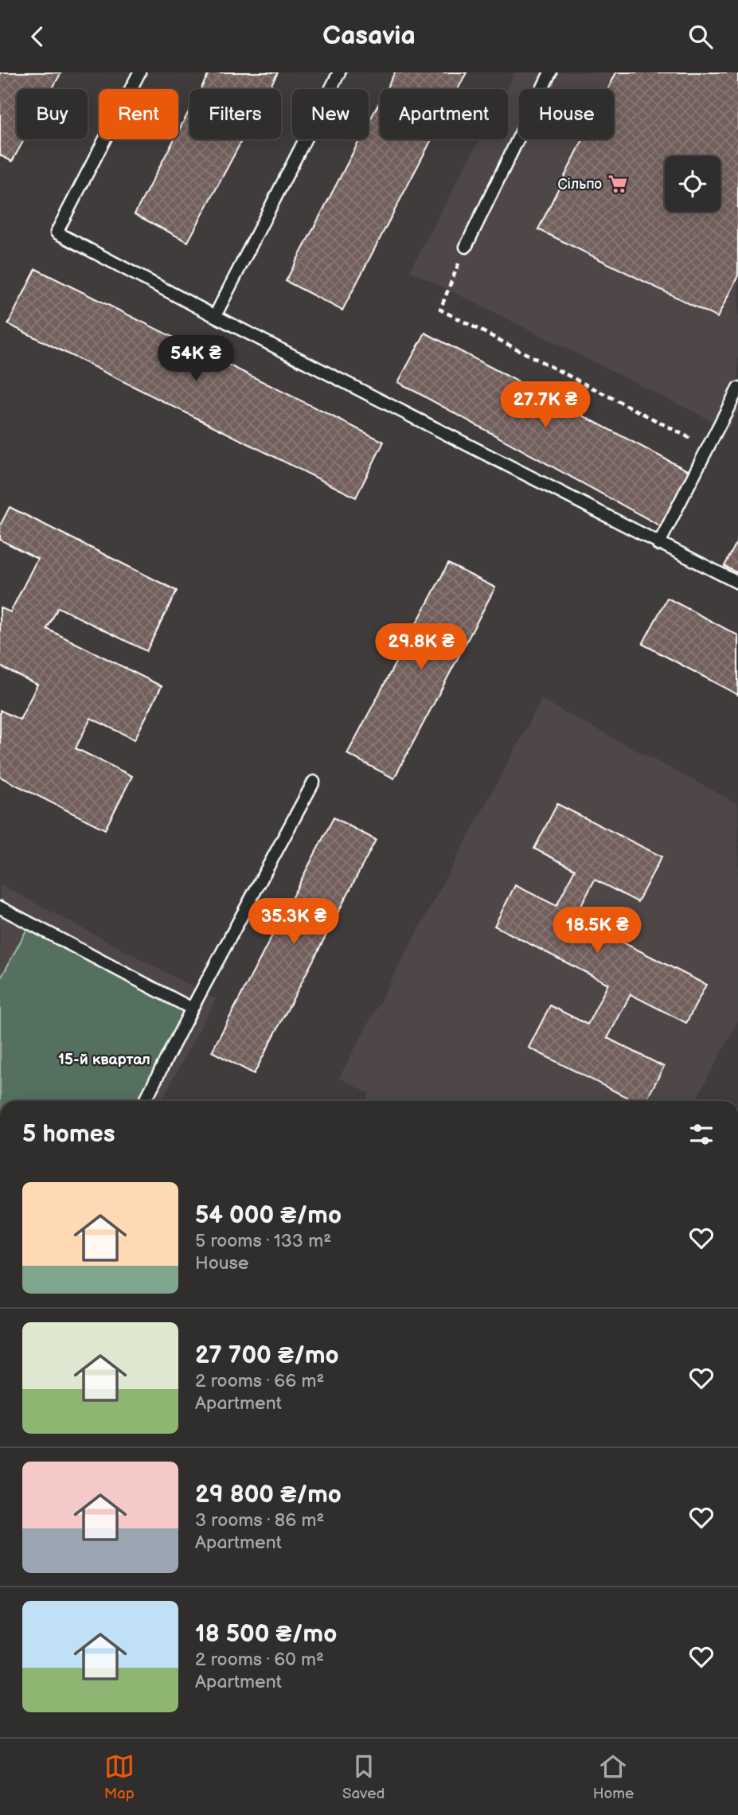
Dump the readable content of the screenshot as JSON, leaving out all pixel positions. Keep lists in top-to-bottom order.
{
  "districts": ["15-й квартал"],
  "places": {
    "supermarket": ["Сільпо"]
  },
  "page": {
    "header": "Casavia",
    "chip": [
      "Buy",
      "Rent",
      "Filters",
      "New",
      "Apartment",
      "House"
    ],
    "price": [
      "54K ₴",
      "27.7K ₴",
      "29.8K ₴",
      "35.3K ₴",
      "18.5K ₴"
    ],
    "heading": "5 homes",
    "list": [
      {
        "name": "54 000 ₴/mo",
        "note": "5 rooms · 133 m² · House"
      },
      {
        "name": "27 700 ₴/mo",
        "note": "2 rooms · 66 m² · Apartment"
      },
      {
        "name": "29 800 ₴/mo",
        "note": "3 rooms · 86 m² · Apartment"
      },
      {
        "name": "18 500 ₴/mo",
        "note": "2 rooms · 60 m² · Apartment"
      }
    ],
    "tabs": ["Map", "Saved", "Home"]
  }
}
